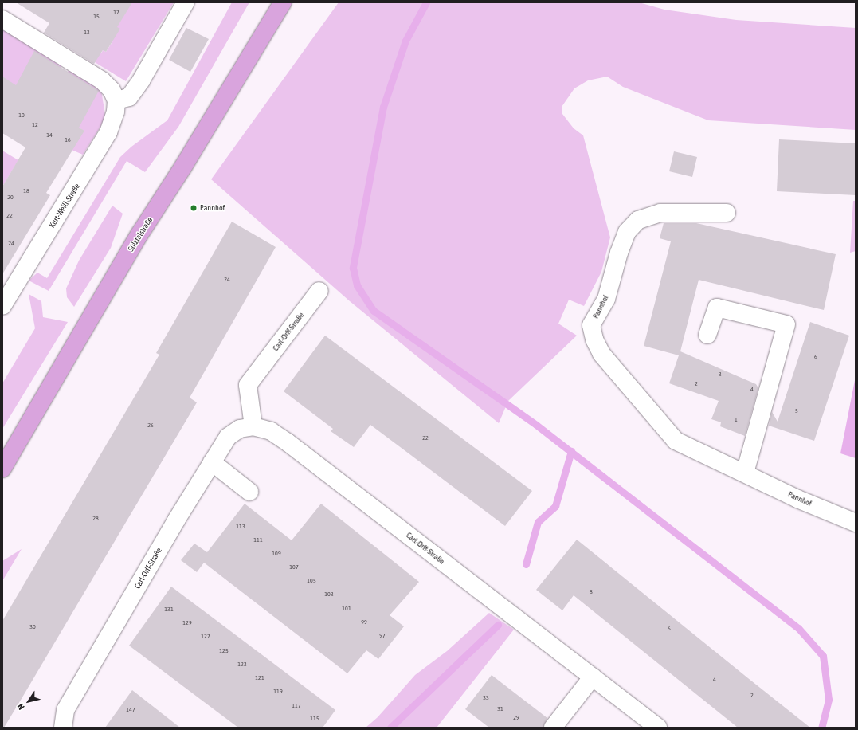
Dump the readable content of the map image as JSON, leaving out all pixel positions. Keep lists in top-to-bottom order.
{
  "streets": {
    "main road": ["Sülztalstraße"],
    "street": ["Kurt-Weill-Straße", "Pannhof", "Carl-Orff-Straße"]
  },
  "places": ["Pannhof"],
  "house_numbers": [
    "17",
    "15",
    "13",
    "10",
    "12",
    "14",
    "16",
    "18",
    "20",
    "22",
    "24",
    "24",
    "6",
    "3",
    "2",
    "4",
    "5",
    "1",
    "26",
    "22",
    "28",
    "113",
    "111",
    "109",
    "107",
    "105",
    "8",
    "103",
    "101",
    "131",
    "99",
    "129",
    "30",
    "6",
    "97",
    "127",
    "125",
    "123",
    "121",
    "4",
    "119",
    "2",
    "33",
    "117",
    "31",
    "147",
    "29",
    "115"
  ],
  "north": "bottom left"
}
